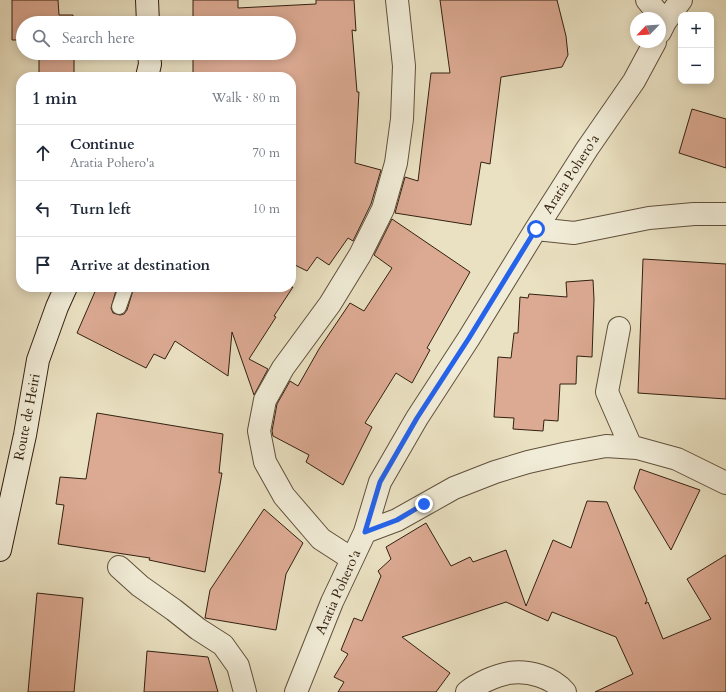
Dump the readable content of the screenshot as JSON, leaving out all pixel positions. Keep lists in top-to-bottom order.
{
  "streets": {
    "street": ["Aratia Pohero'a", "Route de Heiri"]
  },
  "north": "bottom left",
  "page": {
    "map_buttons": ["+", "−"],
    "search": "Search here",
    "heading": ["1 min", "Walk · 80 m"],
    "list": [
      ["Continue", "Aratia Pohero'a", "70 m"],
      ["Turn left", "10 m"],
      "Arrive at destination"
    ]
  }
}
